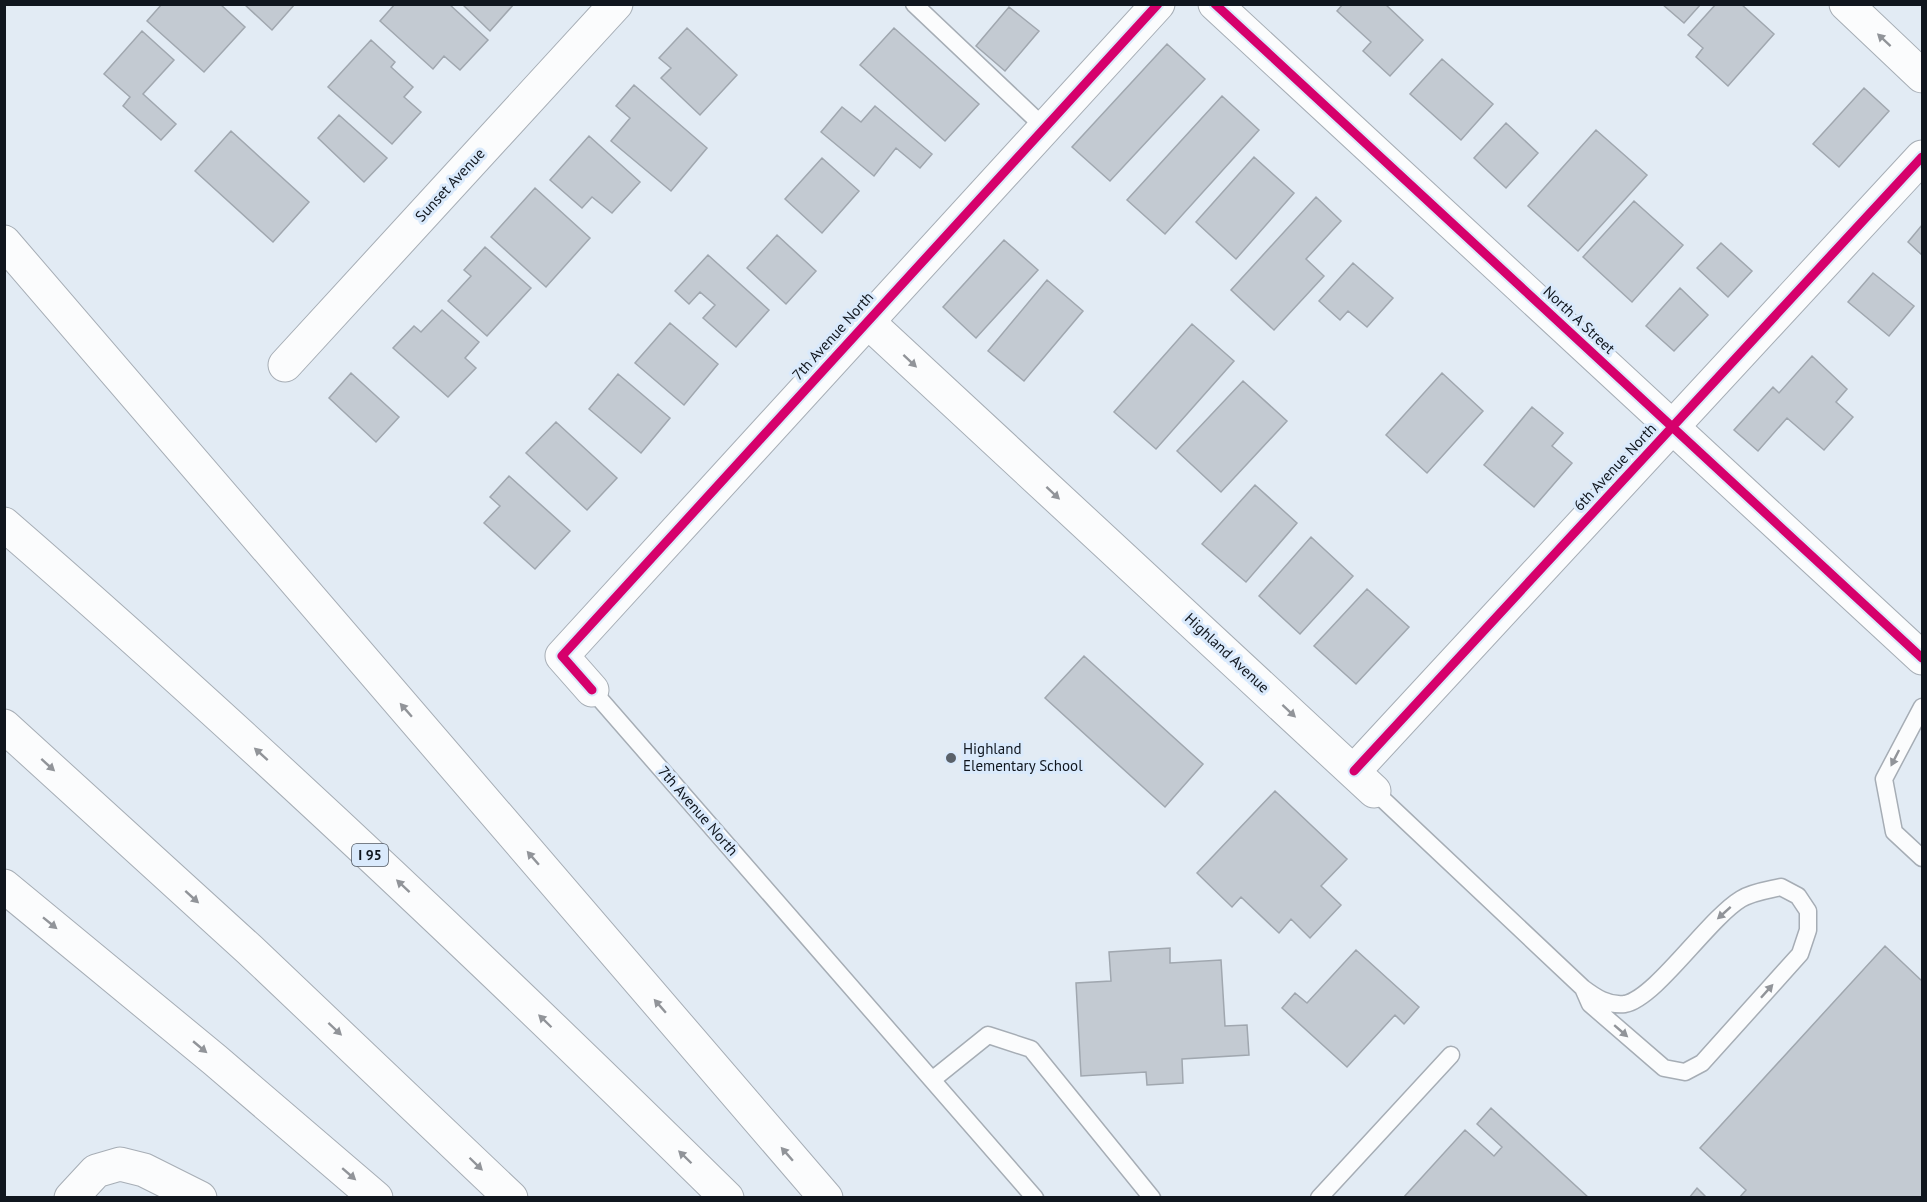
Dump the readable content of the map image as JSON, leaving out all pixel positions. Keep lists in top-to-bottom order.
{
  "streets": {
    "main road": [
      "Sunset Avenue",
      "North A Street",
      "7th Avenue North",
      "6th Avenue North",
      "Highland Avenue",
      "I 95"
    ]
  },
  "crossings": [
    ["North A Street", "6th Avenue North"],
    ["7th Avenue North", "Highland Avenue"],
    ["6th Avenue North", "Highland Avenue"]
  ],
  "one_way": ["Highland Avenue"],
  "places": ["Highland Elementary School"]
}
